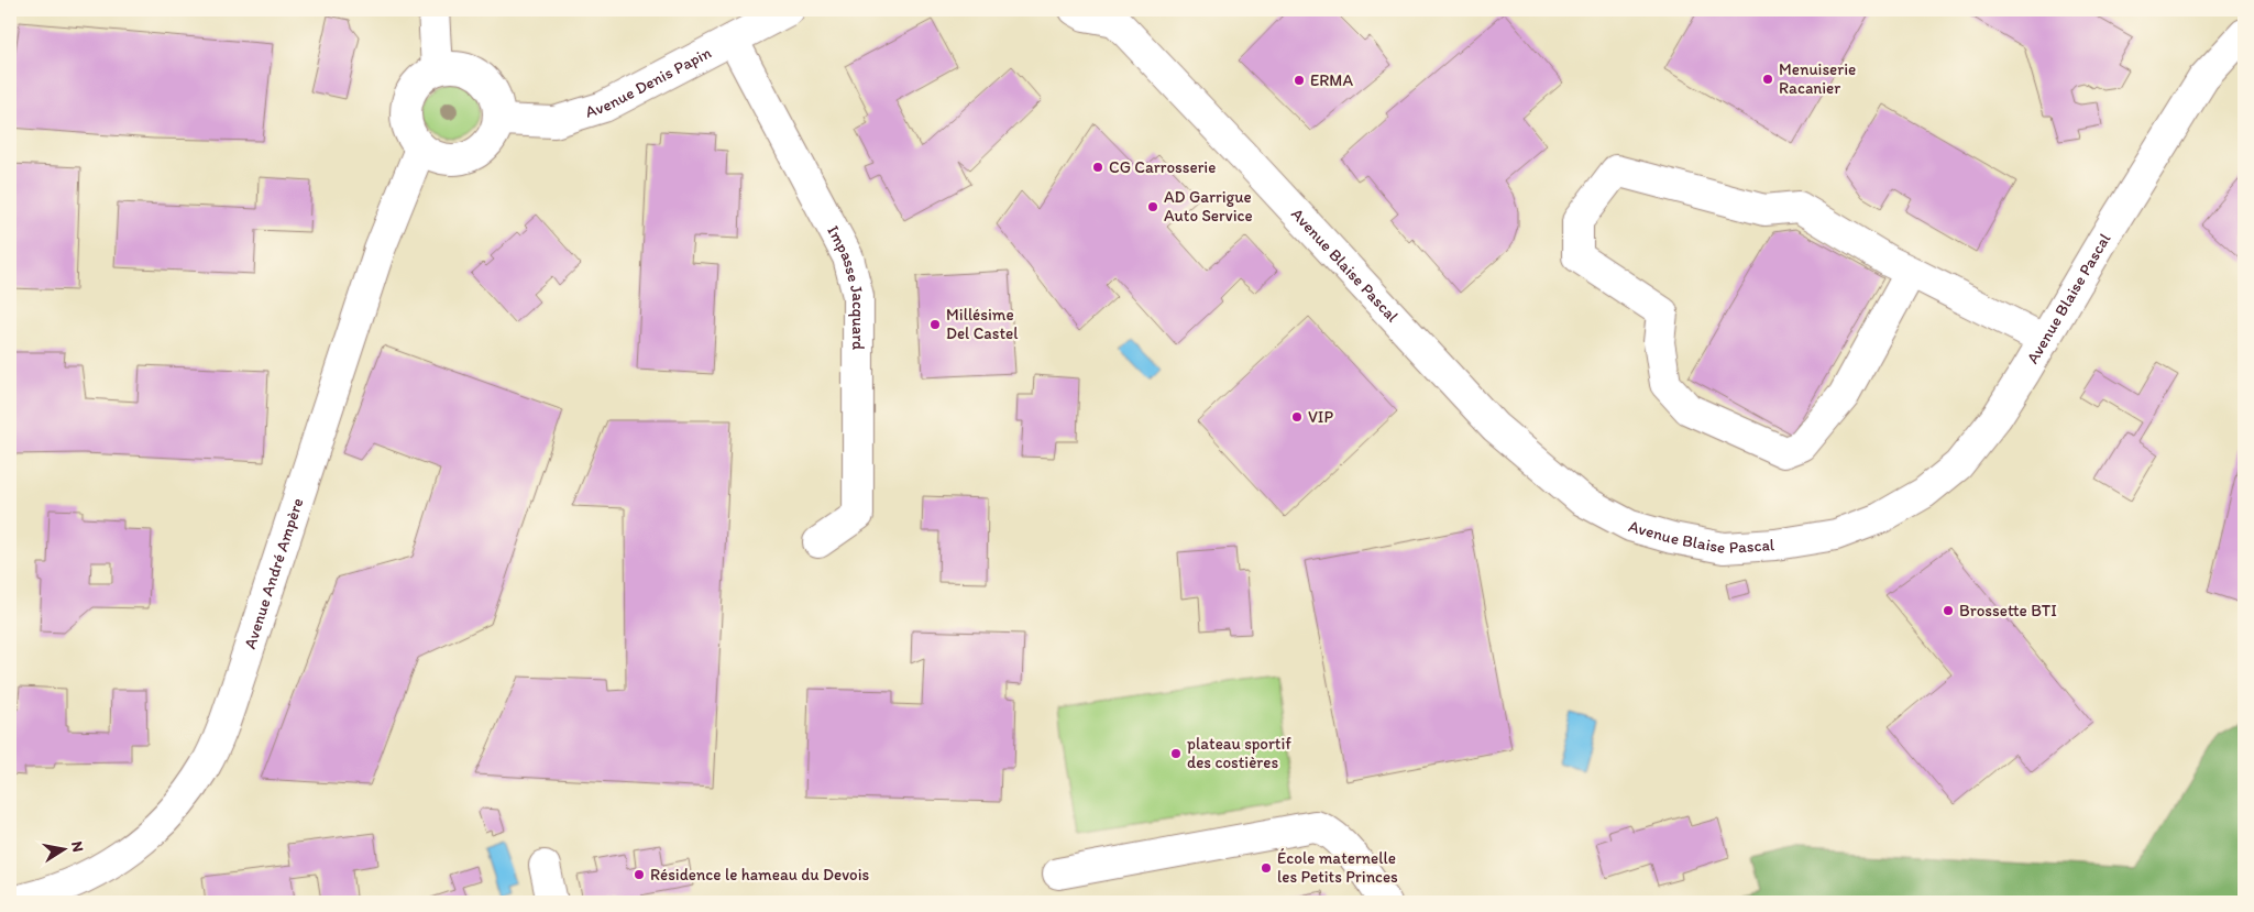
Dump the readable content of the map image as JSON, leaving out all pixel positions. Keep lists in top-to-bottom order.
{
  "streets": {
    "street": [
      "Avenue Denis Papin",
      "Avenue Blaise Pascal",
      "Impasse Jacquard",
      "Avenue André Ampère"
    ]
  },
  "crossings": [
    ["Avenue Denis Papin", "Impasse Jacquard"],
    ["Avenue Denis Papin", "Avenue André Ampère"]
  ],
  "places": [
    "Menuiserie Racanier",
    "ERMA",
    "CG Carrosserie",
    "AD Garrigue Auto Service",
    "Millésime Del Castel",
    "VIP",
    "Brossette BTI",
    "plateau sportif des costières",
    "École maternelle les Petits Princes",
    "Résidence le hameau du Devois"
  ],
  "north": "right"
}
